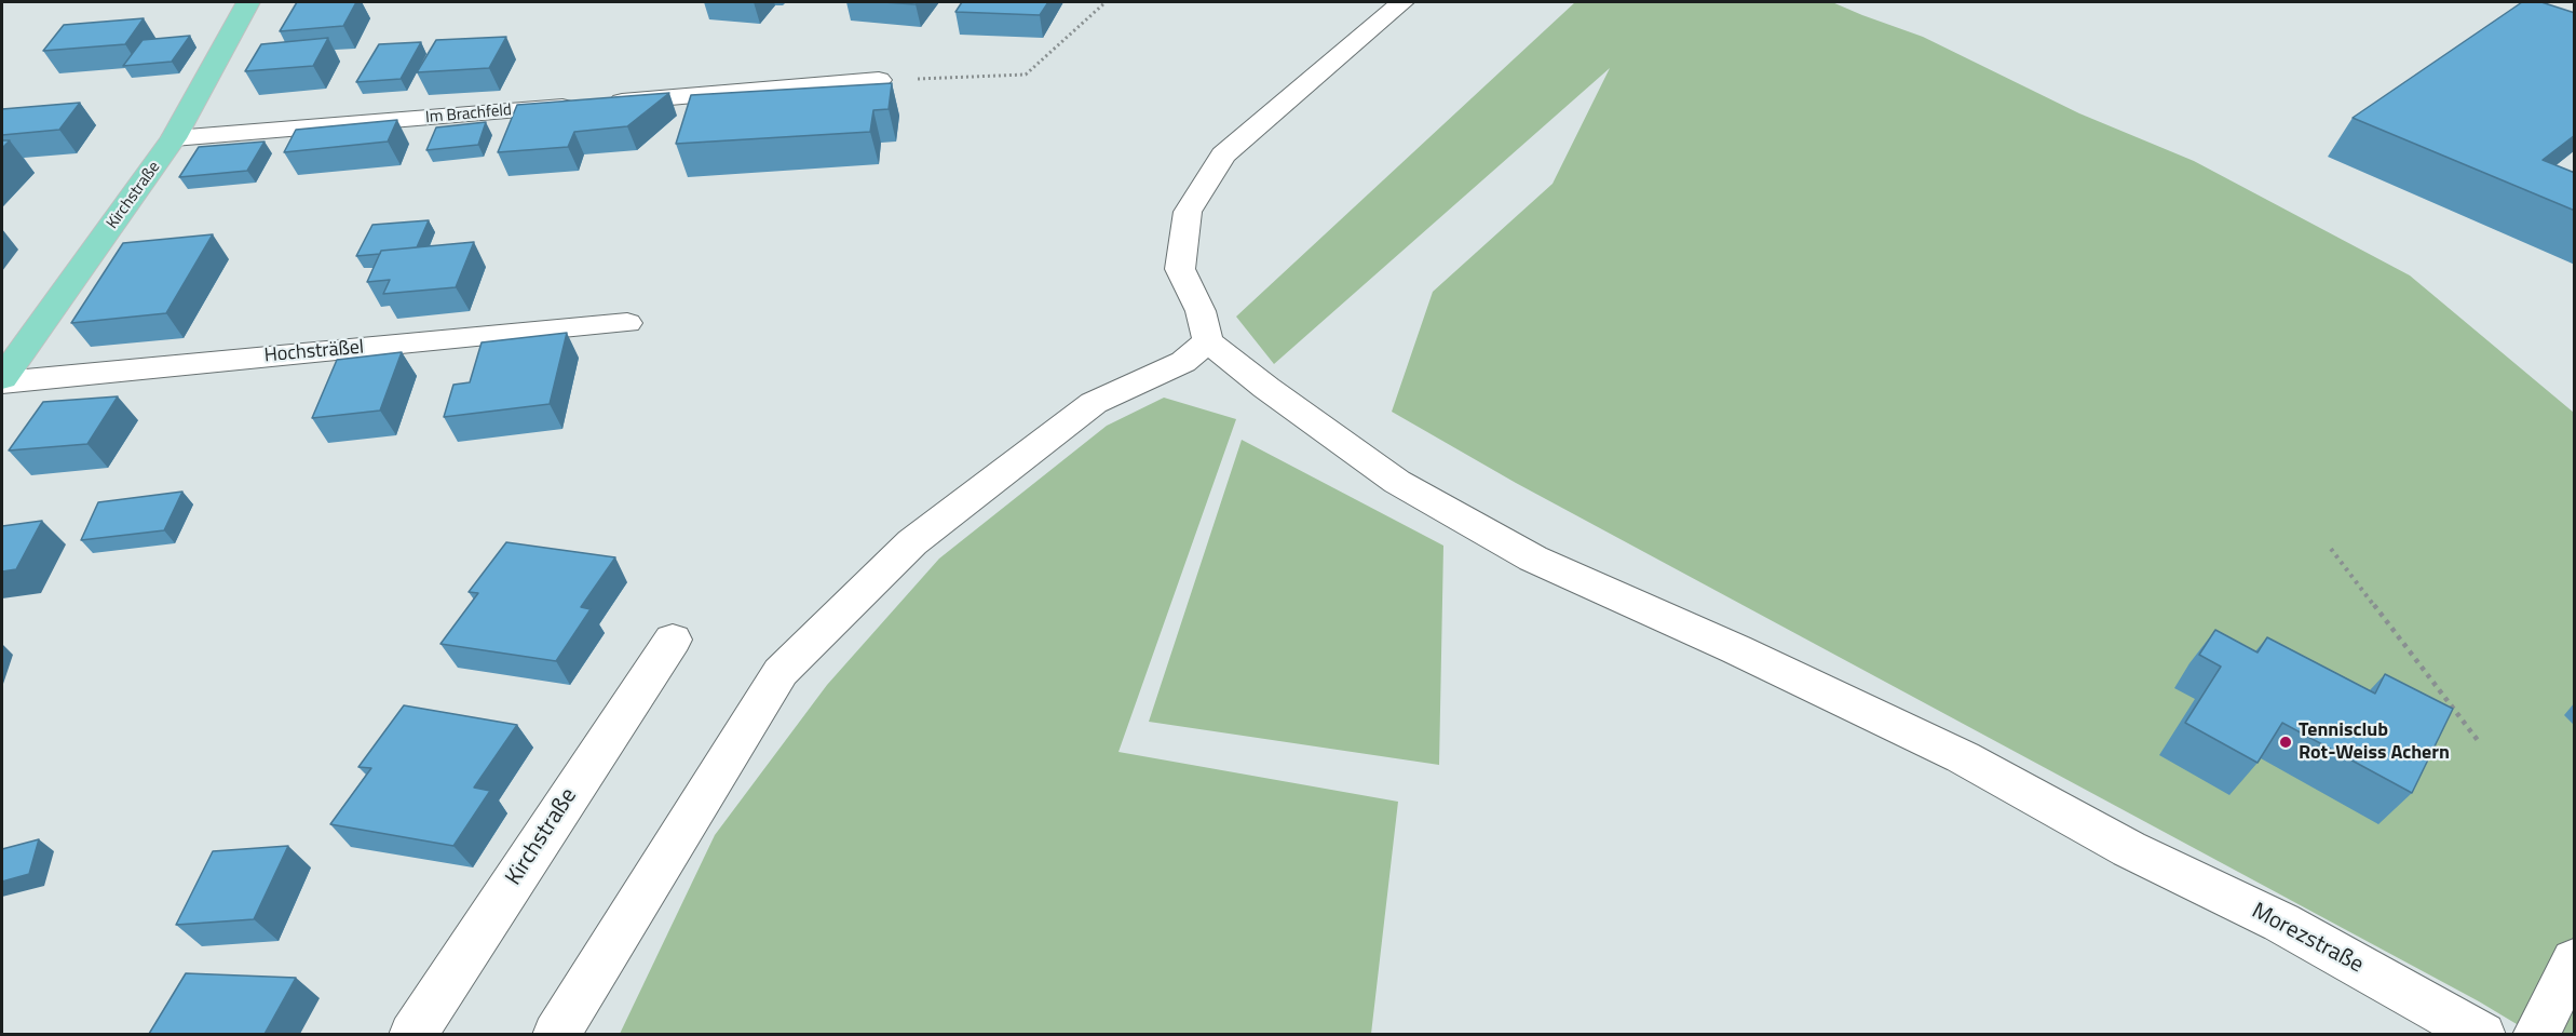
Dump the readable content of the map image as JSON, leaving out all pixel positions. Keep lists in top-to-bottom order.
{
  "streets": {
    "main road": ["Kirchstraße"],
    "street": ["Im Brachfeld", "Hochsträßel", "Morezstraße"]
  },
  "crossings": [
    ["Im Brachfeld", "Kirchstraße"],
    ["Kirchstraße", "Hochsträßel"]
  ],
  "places": ["Tennisclub Rot-Weiss Achern"]
}
